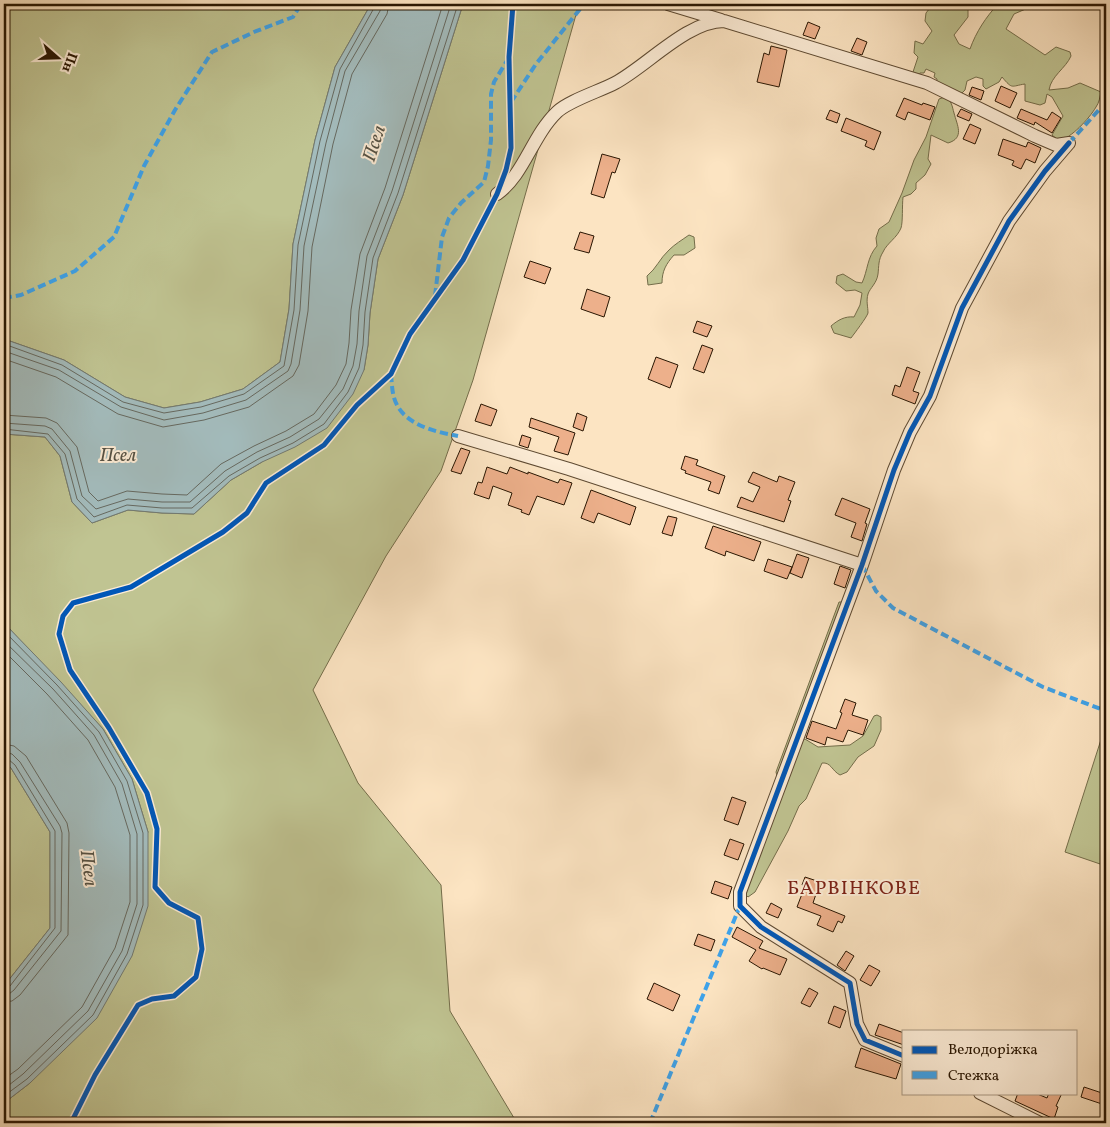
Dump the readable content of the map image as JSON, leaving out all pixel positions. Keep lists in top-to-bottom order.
{
  "districts": ["БАРВІНКОВЕ"],
  "water": ["Псел"],
  "legend": ["Велодоріжка", "Стежка"],
  "north": "right"
}
